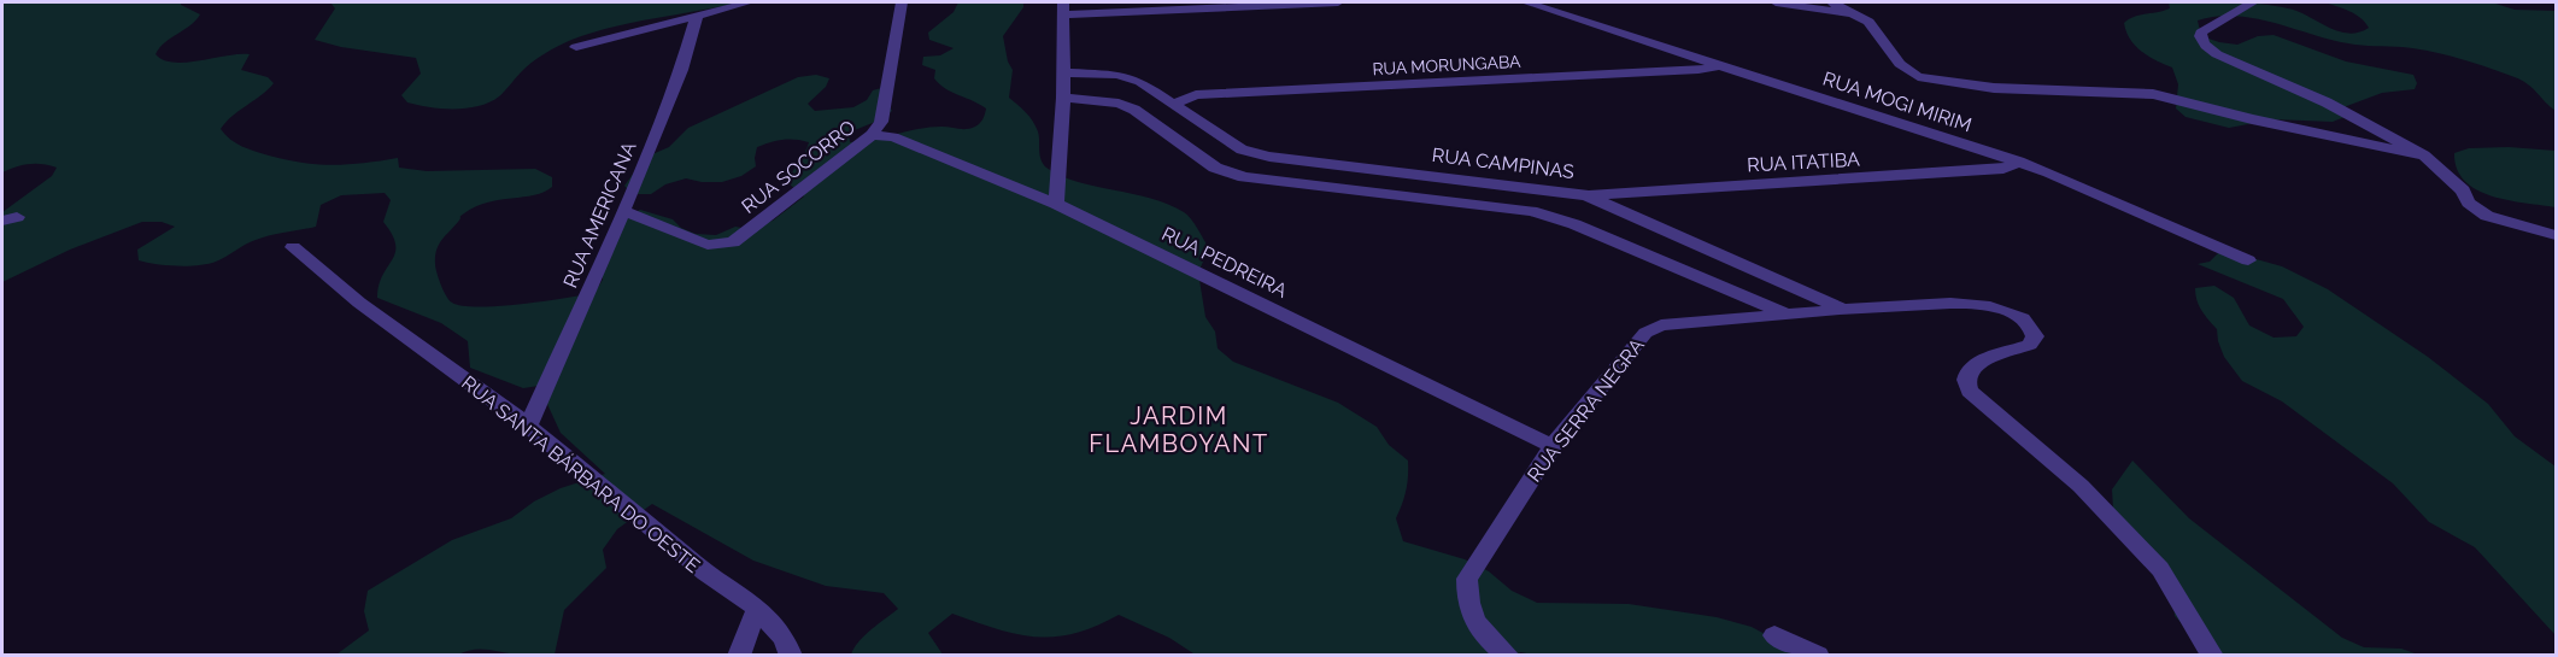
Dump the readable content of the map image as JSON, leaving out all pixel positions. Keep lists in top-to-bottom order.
{
  "streets": {
    "street": [
      "RUA MORUNGABA",
      "RUA MOGI MIRIM",
      "RUA ITATIBA",
      "RUA CAMPINAS",
      "RUA SOCORRO",
      "RUA AMERICANA",
      "RUA PEDREIRA",
      "RUA SERRA NEGRA",
      "RUA SANTA BÁRBARA DO OESTE"
    ]
  },
  "crossings": [
    ["RUA MORUNGABA", "RUA MOGI MIRIM"],
    ["RUA MORUNGABA", "RUA CAMPINAS"],
    ["RUA MOGI MIRIM", "RUA ITATIBA"],
    ["RUA ITATIBA", "RUA CAMPINAS"],
    ["RUA CAMPINAS", "RUA SERRA NEGRA"],
    ["RUA SOCORRO", "RUA AMERICANA"],
    ["RUA SOCORRO", "RUA PEDREIRA"],
    ["RUA AMERICANA", "RUA SANTA BÁRBARA DO OESTE"],
    ["RUA PEDREIRA", "RUA SERRA NEGRA"]
  ],
  "districts": ["JARDIM FLAMBOYANT"]
}
